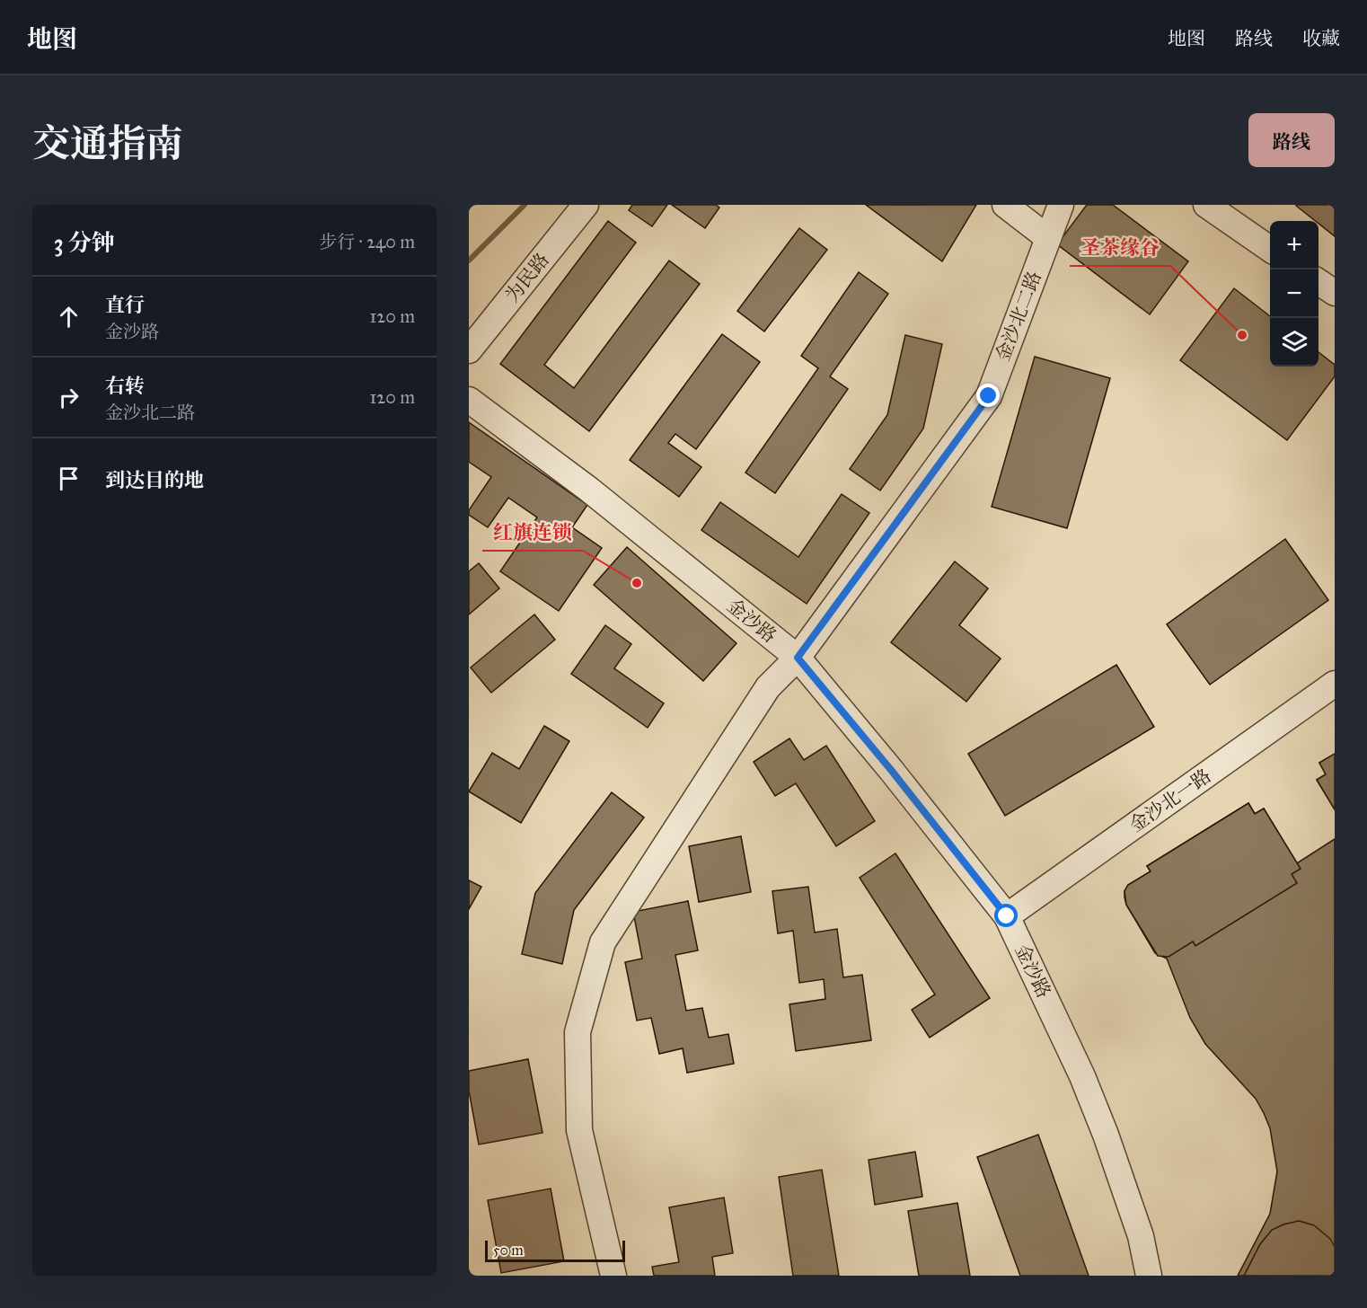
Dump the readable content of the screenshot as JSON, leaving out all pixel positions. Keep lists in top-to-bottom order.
{
  "streets": {
    "street": [
      "为民路",
      "金沙北二路",
      "金沙路",
      "金沙北一路"
    ]
  },
  "crossings": [
    ["金沙北二路", "金沙路"],
    ["金沙路", "金沙北一路"]
  ],
  "places": ["圣茶缘谷", "红旗连锁"],
  "scale_bar": "50 m",
  "page": {
    "header": "地图",
    "nav": ["地图", "路线", "收藏"],
    "title": "交通指南",
    "buttons": "路线",
    "heading": ["3 分钟", "步行 · 240 m"],
    "map_buttons": ["+", "−"],
    "list": [
      ["直行", "金沙路", "120 m"],
      ["右转", "金沙北二路", "120 m"],
      "到达目的地"
    ],
    "scale": "50 m"
  }
}
